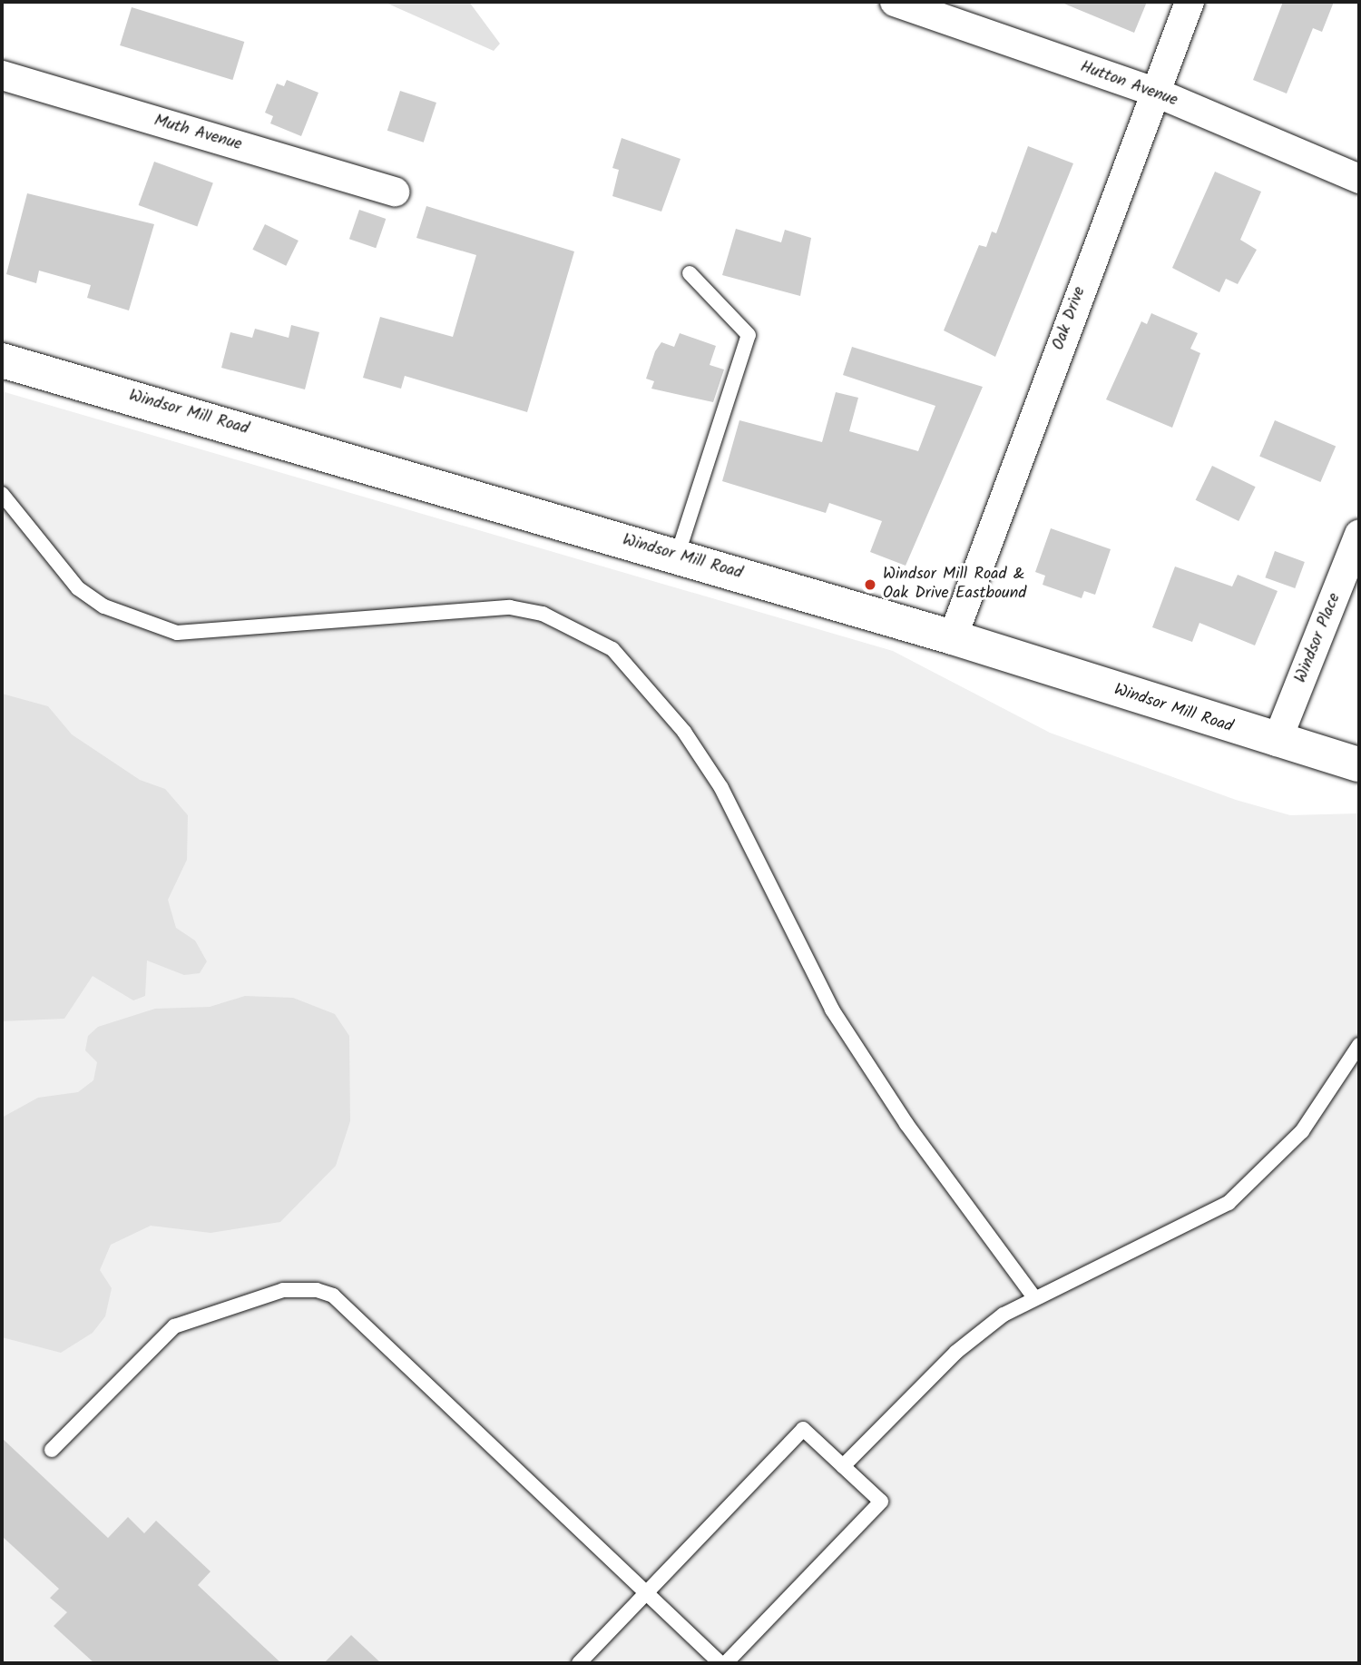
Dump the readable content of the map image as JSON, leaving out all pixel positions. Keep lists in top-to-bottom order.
{
  "streets": {
    "main road": ["Windsor Mill Road"],
    "street": [
      "Hutton Avenue",
      "Muth Avenue",
      "Oak Drive",
      "Windsor Place"
    ]
  },
  "crossings": [
    ["Hutton Avenue", "Oak Drive"],
    ["Oak Drive", "Windsor Mill Road"],
    ["Windsor Mill Road", "Windsor Place"]
  ],
  "places": ["Windsor Mill Road & Oak Drive Eastbound"]
}
